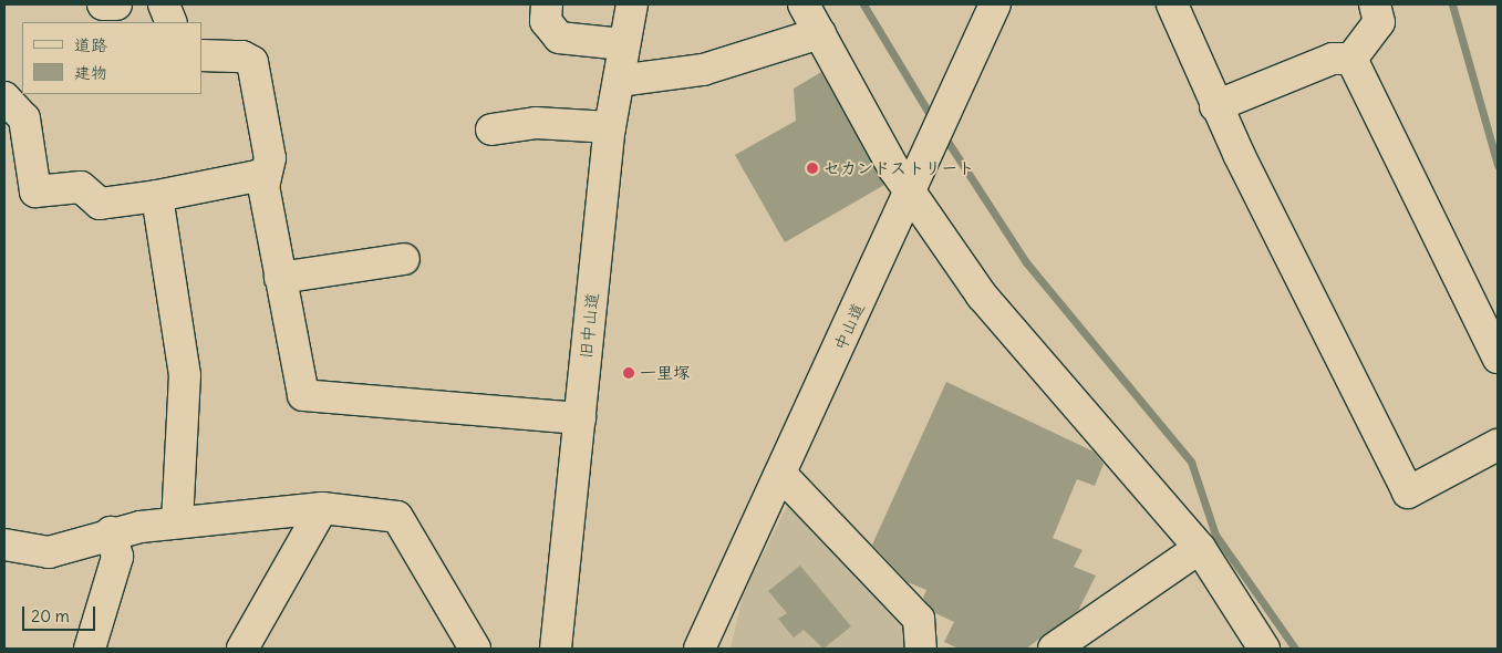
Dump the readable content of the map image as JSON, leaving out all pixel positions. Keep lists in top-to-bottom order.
{
  "streets": {
    "main road": ["旧中山道", "中山道"]
  },
  "places": ["セカンドストリート", "一里塚"],
  "legend": ["道路", "建物"],
  "scale_bar": "20 m"
}
